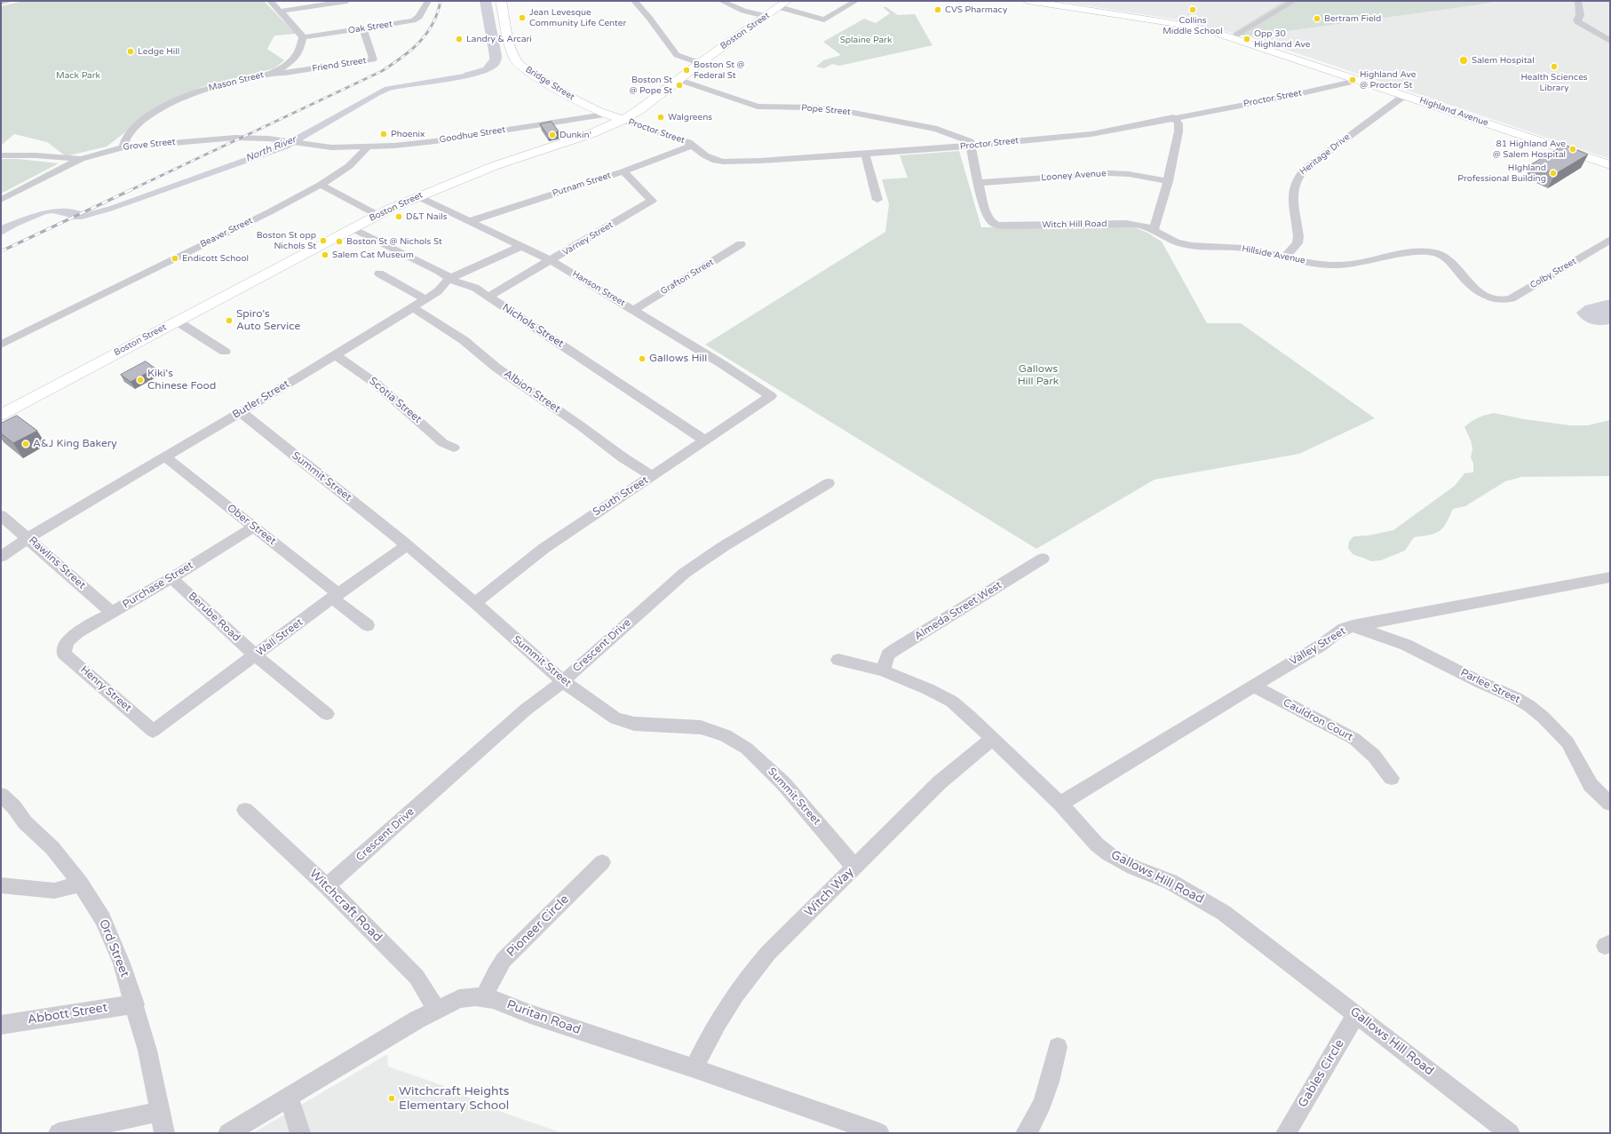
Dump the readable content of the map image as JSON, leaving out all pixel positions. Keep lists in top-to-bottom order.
{
  "streets": {
    "main road": ["Boston Street", "Bridge Street", "Highland Avenue"],
    "street": [
      "Oak Street",
      "Friend Street",
      "Mason Street",
      "Proctor Street",
      "Pope Street",
      "Goodhue Street",
      "Grove Street",
      "Heritage Drive",
      "Looney Avenue",
      "Putnam Street",
      "Witch Hill Road",
      "Beaver Street",
      "Varney Street",
      "Hillside Avenue",
      "Colby Street",
      "Grafton Street",
      "Hanson Street",
      "Nichols Street",
      "Albion Street",
      "Butler Street",
      "Scotia Street",
      "Summit Street",
      "South Street",
      "Ober Street",
      "Rawlins Street",
      "Purchase Street",
      "Almeda Street West",
      "Berube Road",
      "Wall Street",
      "Crescent Drive",
      "Valley Street",
      "Parlee Street",
      "Henry Street",
      "Cauldron Court",
      "Gallows Hill Road",
      "Witch Way",
      "Witchcraft Road",
      "Pioneer Circle",
      "Ord Street",
      "Abbott Street",
      "Puritan Road",
      "Gables Circle"
    ]
  },
  "crossings": [
    ["Oak Street", "Friend Street"],
    ["Oak Street", "Mason Street"],
    ["Boston Street", "Bridge Street"],
    ["Boston Street", "Proctor Street"],
    ["Boston Street", "Pope Street"],
    ["Boston Street", "Hanson Street"],
    ["Boston Street", "Nichols Street"],
    ["Friend Street", "Mason Street"],
    ["Mason Street", "Grove Street"],
    ["Bridge Street", "Proctor Street"],
    ["Bridge Street", "Goodhue Street"],
    ["Proctor Street", "Pope Street"],
    ["Proctor Street", "Highland Avenue"],
    ["Proctor Street", "Putnam Street"],
    ["Highland Avenue", "Heritage Drive"],
    ["Goodhue Street", "Grove Street"],
    ["Goodhue Street", "Beaver Street"],
    ["Heritage Drive", "Hillside Avenue"],
    ["Looney Avenue", "Witch Hill Road"],
    ["Putnam Street", "Varney Street"],
    ["Putnam Street", "Hanson Street"],
    ["Witch Hill Road", "Hillside Avenue"],
    ["Varney Street", "Hanson Street"],
    ["Varney Street", "Nichols Street"],
    ["Hillside Avenue", "Colby Street"],
    ["Grafton Street", "Hanson Street"],
    ["Hanson Street", "Butler Street"],
    ["Hanson Street", "South Street"],
    ["Nichols Street", "Butler Street"],
    ["Nichols Street", "South Street"],
    ["Albion Street", "Butler Street"],
    ["Albion Street", "South Street"],
    ["Butler Street", "Scotia Street"],
    ["Butler Street", "Summit Street"],
    ["Butler Street", "Ober Street"],
    ["Butler Street", "Rawlins Street"],
    ["Summit Street", "South Street"],
    ["Summit Street", "Wall Street"],
    ["Summit Street", "Crescent Drive"],
    ["Summit Street", "Witch Way"],
    ["Ober Street", "Purchase Street"],
    ["Ober Street", "Wall Street"],
    ["Rawlins Street", "Purchase Street"],
    ["Purchase Street", "Berube Road"],
    ["Purchase Street", "Henry Street"],
    ["Almeda Street West", "Gallows Hill Road"],
    ["Berube Road", "Wall Street"],
    ["Wall Street", "Henry Street"],
    ["Crescent Drive", "Witchcraft Road"],
    ["Valley Street", "Parlee Street"],
    ["Valley Street", "Cauldron Court"],
    ["Valley Street", "Gallows Hill Road"],
    ["Gallows Hill Road", "Witch Way"],
    ["Gallows Hill Road", "Gables Circle"],
    ["Witch Way", "Puritan Road"],
    ["Witchcraft Road", "Puritan Road"],
    ["Pioneer Circle", "Puritan Road"],
    ["Ord Street", "Abbott Street"]
  ],
  "water": ["North River"],
  "parks": ["Splaine Park", "Mack Park", "Gallows Hill Park"],
  "places": [
    "CVS Pharmacy",
    "Collins Middle School",
    "Jean Levesque Community Life Center",
    "Bertram Field",
    "Landry & Arcari",
    "Opp 30 Highland Ave",
    "Ledge Hill",
    "Salem Hospital",
    "Health Sciences Library",
    "Boston St @ Federal St",
    "Highland Ave @ Proctor St",
    "Boston St @ Pope St",
    "Walgreens",
    "Phoenix",
    "Dunkin'",
    "81 Highland Ave @ Salem Hospital",
    "HIghland Professional Building",
    "D&T Nails",
    "Boston St opp Nichols St",
    "Boston St @ Nichols St",
    "Salem Cat Museum",
    "Endicott School",
    "Spiro's Auto Service",
    "Gallows Hill",
    "Kiki's Chinese Food",
    "A&J King Bakery",
    "Witchcraft Heights Elementary School"
  ]
}
